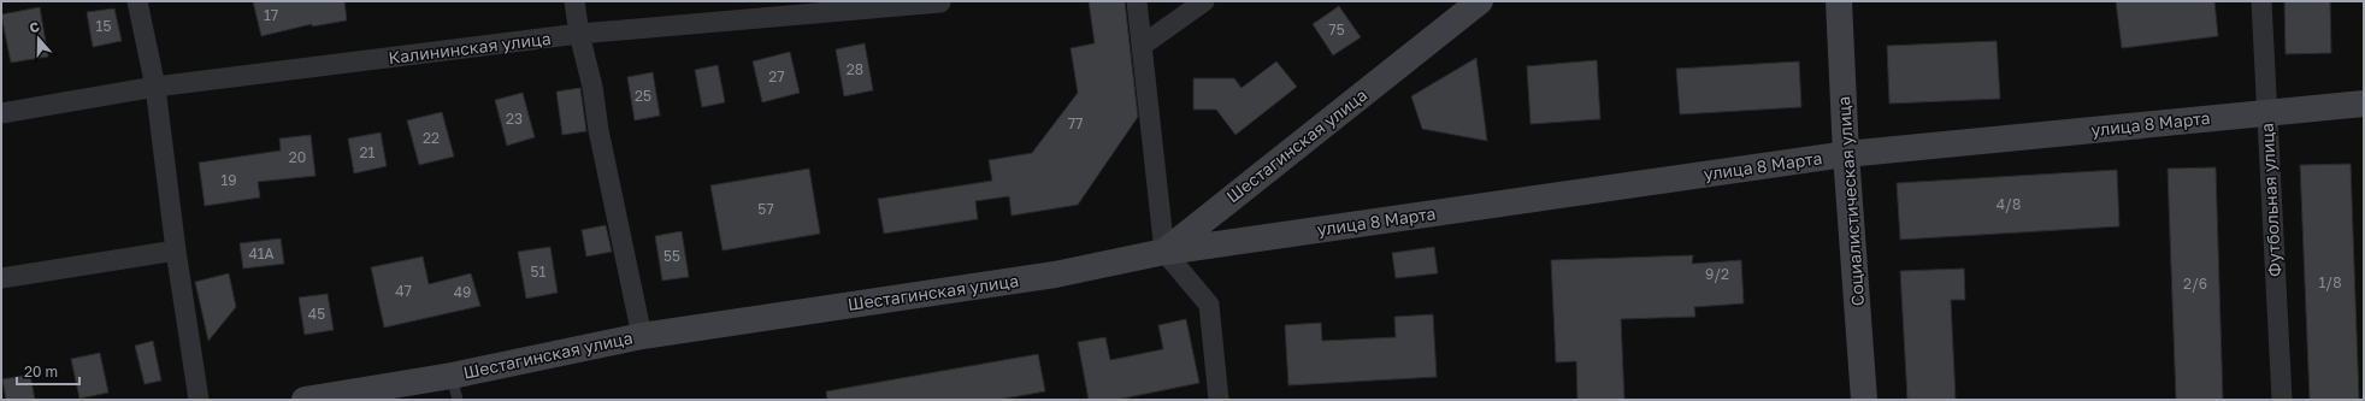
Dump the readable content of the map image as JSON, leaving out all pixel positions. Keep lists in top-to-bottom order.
{
  "streets": {
    "street": [
      "Калининская улица",
      "улица 8 Марта",
      "Шестагинская улица",
      "Футбольная улица",
      "Социалистическая улица"
    ]
  },
  "crossings": [
    ["улица 8 Марта", "Шестагинская улица"],
    ["улица 8 Марта", "Футбольная улица"],
    ["улица 8 Марта", "Социалистическая улица"]
  ],
  "house_numbers": [
    "17",
    "15",
    "75",
    "28",
    "27",
    "25",
    "23",
    "77",
    "22",
    "21",
    "20",
    "19",
    "4/8",
    "57",
    "41А",
    "55",
    "51",
    "9/2",
    "1/8",
    "2/6",
    "47",
    "49",
    "45"
  ],
  "scale_bar": "20 m",
  "north": "top"
}
